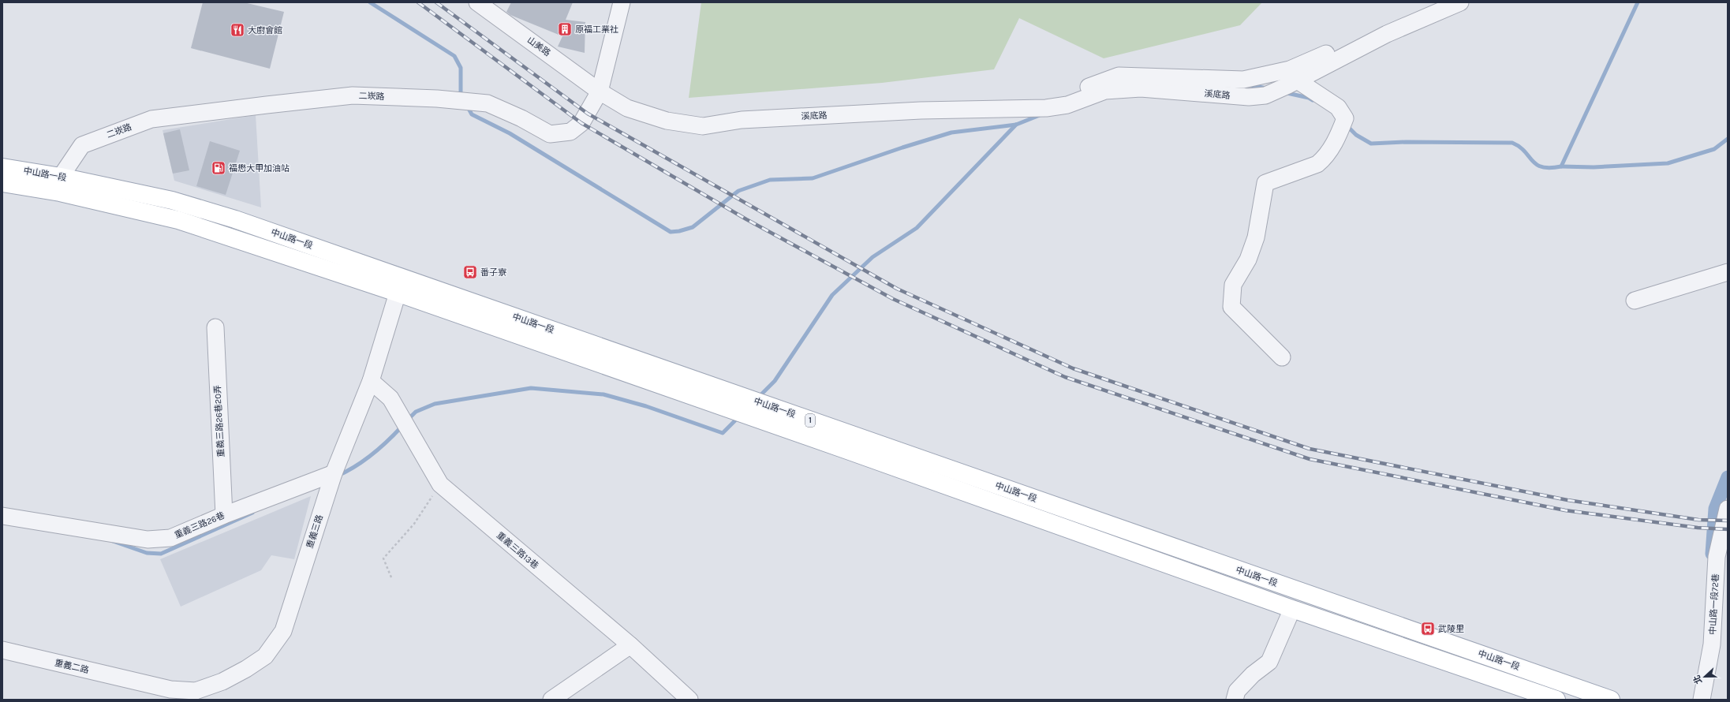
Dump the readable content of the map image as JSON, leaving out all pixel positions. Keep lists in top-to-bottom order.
{
  "streets": {
    "main road": ["中山路一段", "1"],
    "street": [
      "山美路",
      "溪底路",
      "二崁路",
      "重義三路26巷20弄",
      "重義三路26巷",
      "重義三路",
      "重義三路13巷",
      "中山路一段72巷",
      "重義二路"
    ]
  },
  "crossings": [
    ["山美路", "溪底路"],
    ["山美路", "二崁路"],
    ["溪底路", "二崁路"],
    ["二崁路", "中山路一段"],
    ["中山路一段", "重義三路"],
    ["重義三路26巷20弄", "重義三路26巷"],
    ["重義三路26巷", "重義三路"],
    ["重義三路", "重義三路13巷"],
    ["重義三路", "重義二路"]
  ],
  "places": {
    "building": ["原福工業社"],
    "restaurant": ["大廚會館"],
    "fuel station": ["福懋大甲加油站"],
    "bus stop": ["番子寮", "武陵里"]
  },
  "north": "left"
}
